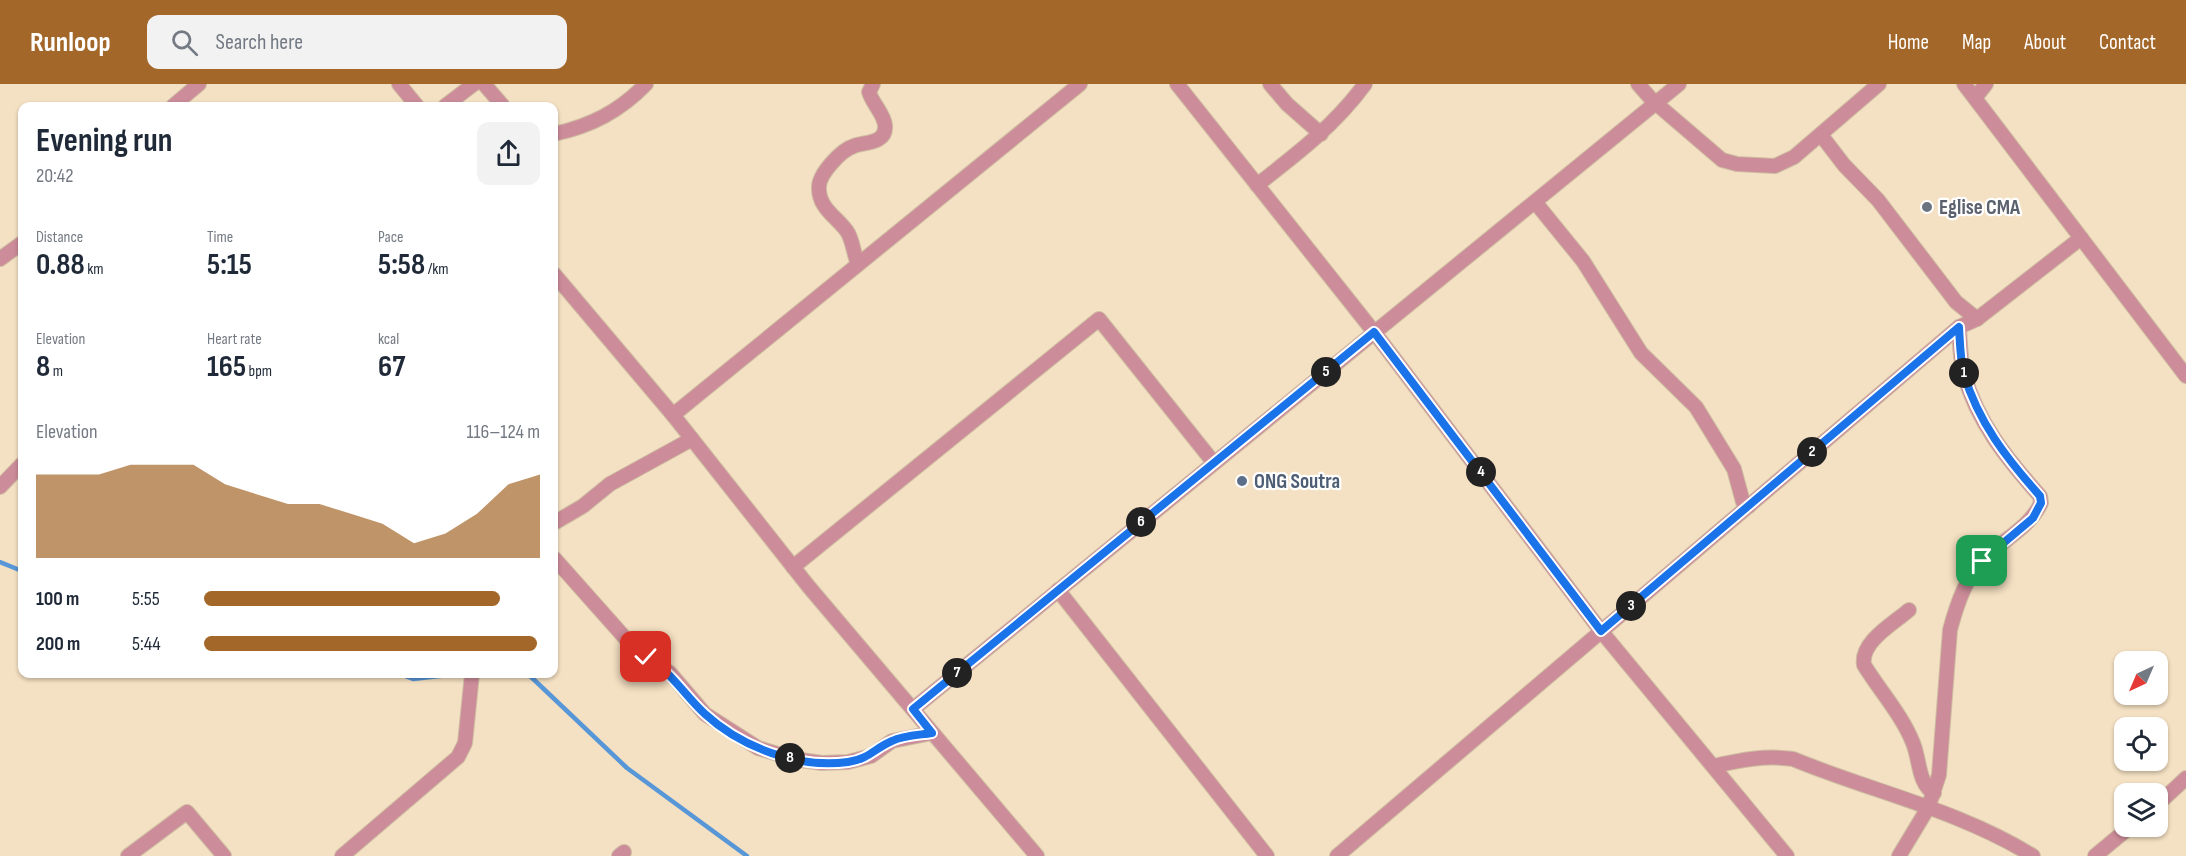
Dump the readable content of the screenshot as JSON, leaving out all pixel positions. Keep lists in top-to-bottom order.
{
  "places": ["Eglise CMA", "ONG Soutra"],
  "north": "bottom left",
  "page": {
    "header": "Runloop",
    "search": "Search here",
    "nav": [
      "Home",
      "Map",
      "About",
      "Contact"
    ],
    "heading": ["Evening run", "20:42"],
    "stats": [
      ["Distance", "0.88 km"],
      ["Time", "5:15"],
      ["Pace", "5:58 /km"],
      ["Elevation", "8 m"],
      ["Heart rate", "165 bpm"],
      ["kcal", "67"]
    ],
    "pins": [
      "5",
      "1",
      "2",
      "4",
      "6",
      "3",
      "7",
      "8"
    ],
    "chart": ["Elevation", "116–124 m"],
    "list": [
      {
        "name": "100 m",
        "note": "5:55"
      },
      {
        "name": "200 m",
        "note": "5:44"
      }
    ]
  }
}
